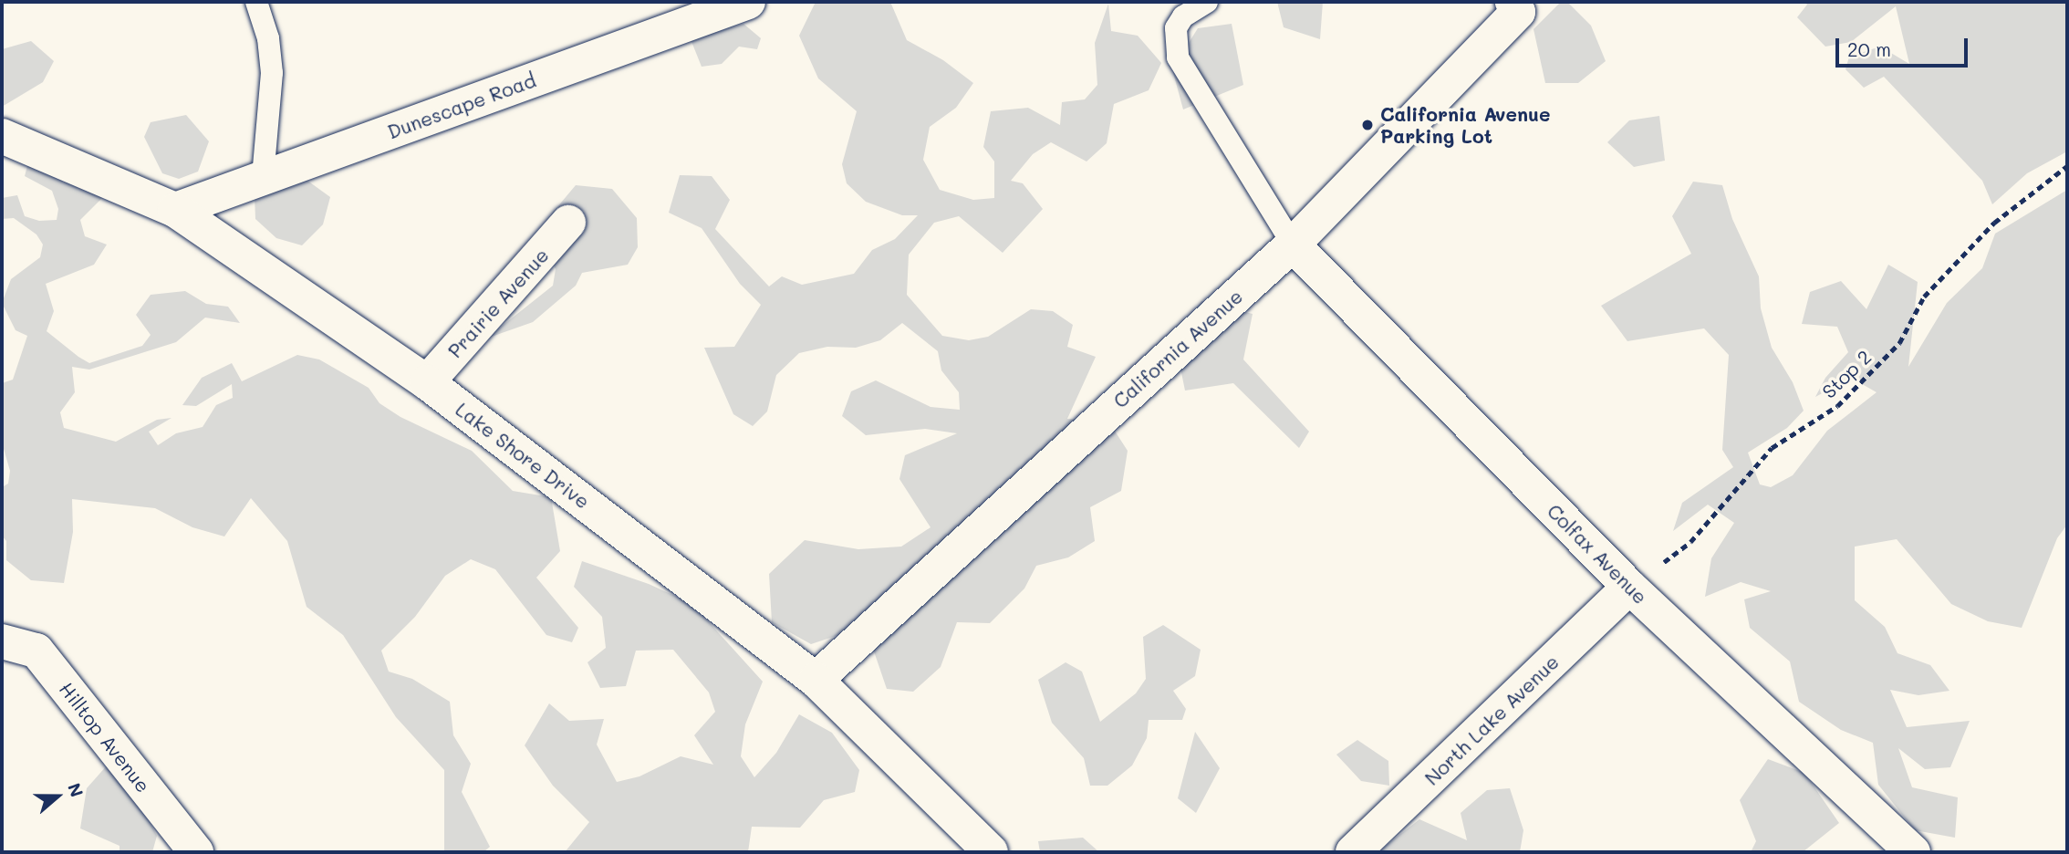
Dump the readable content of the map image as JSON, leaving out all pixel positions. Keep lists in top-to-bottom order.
{
  "streets": {
    "street": [
      "Dunescape Road",
      "Prairie Avenue",
      "California Avenue",
      "Lake Shore Drive",
      "Colfax Avenue",
      "North Lake Avenue",
      "Hilltop Avenue"
    ],
    "path": ["Stop 2"]
  },
  "crossings": [
    ["Dunescape Road", "Lake Shore Drive"],
    ["Prairie Avenue", "Lake Shore Drive"],
    ["California Avenue", "Lake Shore Drive"],
    ["California Avenue", "Colfax Avenue"],
    ["Stop 2", "Colfax Avenue"],
    ["Stop 2", "North Lake Avenue"],
    ["Colfax Avenue", "North Lake Avenue"]
  ],
  "places": ["California Avenue Parking Lot"],
  "scale_bar": "20 m",
  "north": "right"
}
